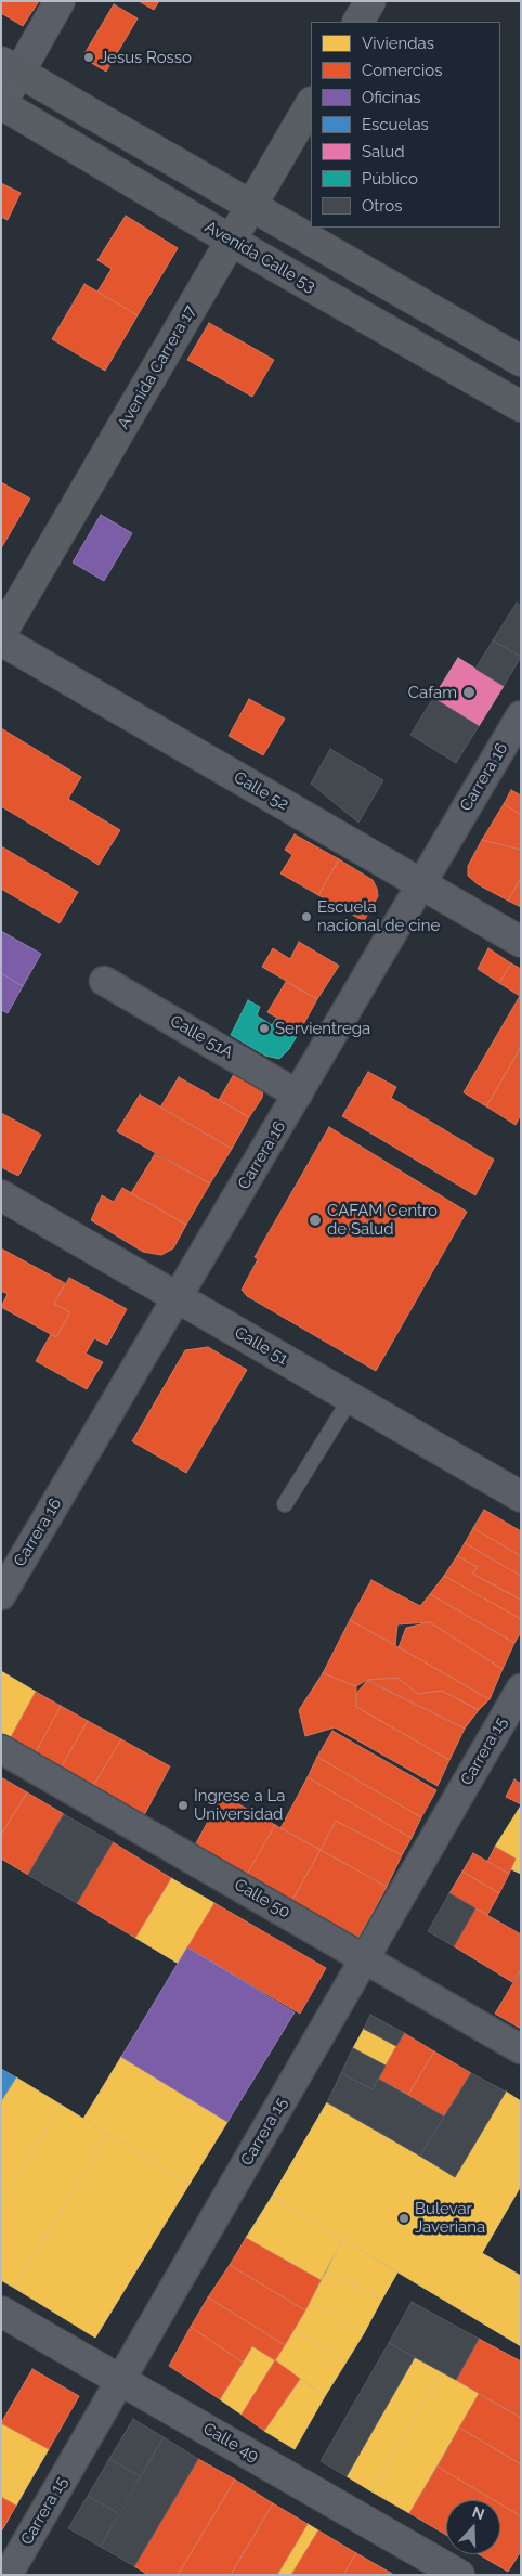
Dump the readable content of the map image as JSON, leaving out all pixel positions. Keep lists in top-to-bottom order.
{
  "streets": {
    "main road": ["Avenida Calle 53", "Avenida Carrera 17"],
    "street": [
      "Carrera 16",
      "Calle 52",
      "Calle 51A",
      "Calle 51",
      "Carrera 15",
      "Calle 50",
      "Calle 49"
    ]
  },
  "crossings": [
    ["Avenida Calle 53", "Avenida Carrera 17"],
    ["Carrera 16", "Calle 52"],
    ["Carrera 16", "Calle 51A"],
    ["Carrera 16", "Calle 51"],
    ["Carrera 15", "Calle 50"],
    ["Carrera 15", "Calle 49"]
  ],
  "places": [
    "Jesus Rosso",
    "Cafam",
    "Escuela nacional de cine",
    "Servientrega",
    "CAFAM Centro de Salud",
    "Ingrese a La Universidad",
    "Bulevar Javeriana"
  ],
  "legend": [
    "Viviendas",
    "Comercios",
    "Oficinas",
    "Escuelas",
    "Salud",
    "Público",
    "Otros"
  ],
  "north": "top"
}
